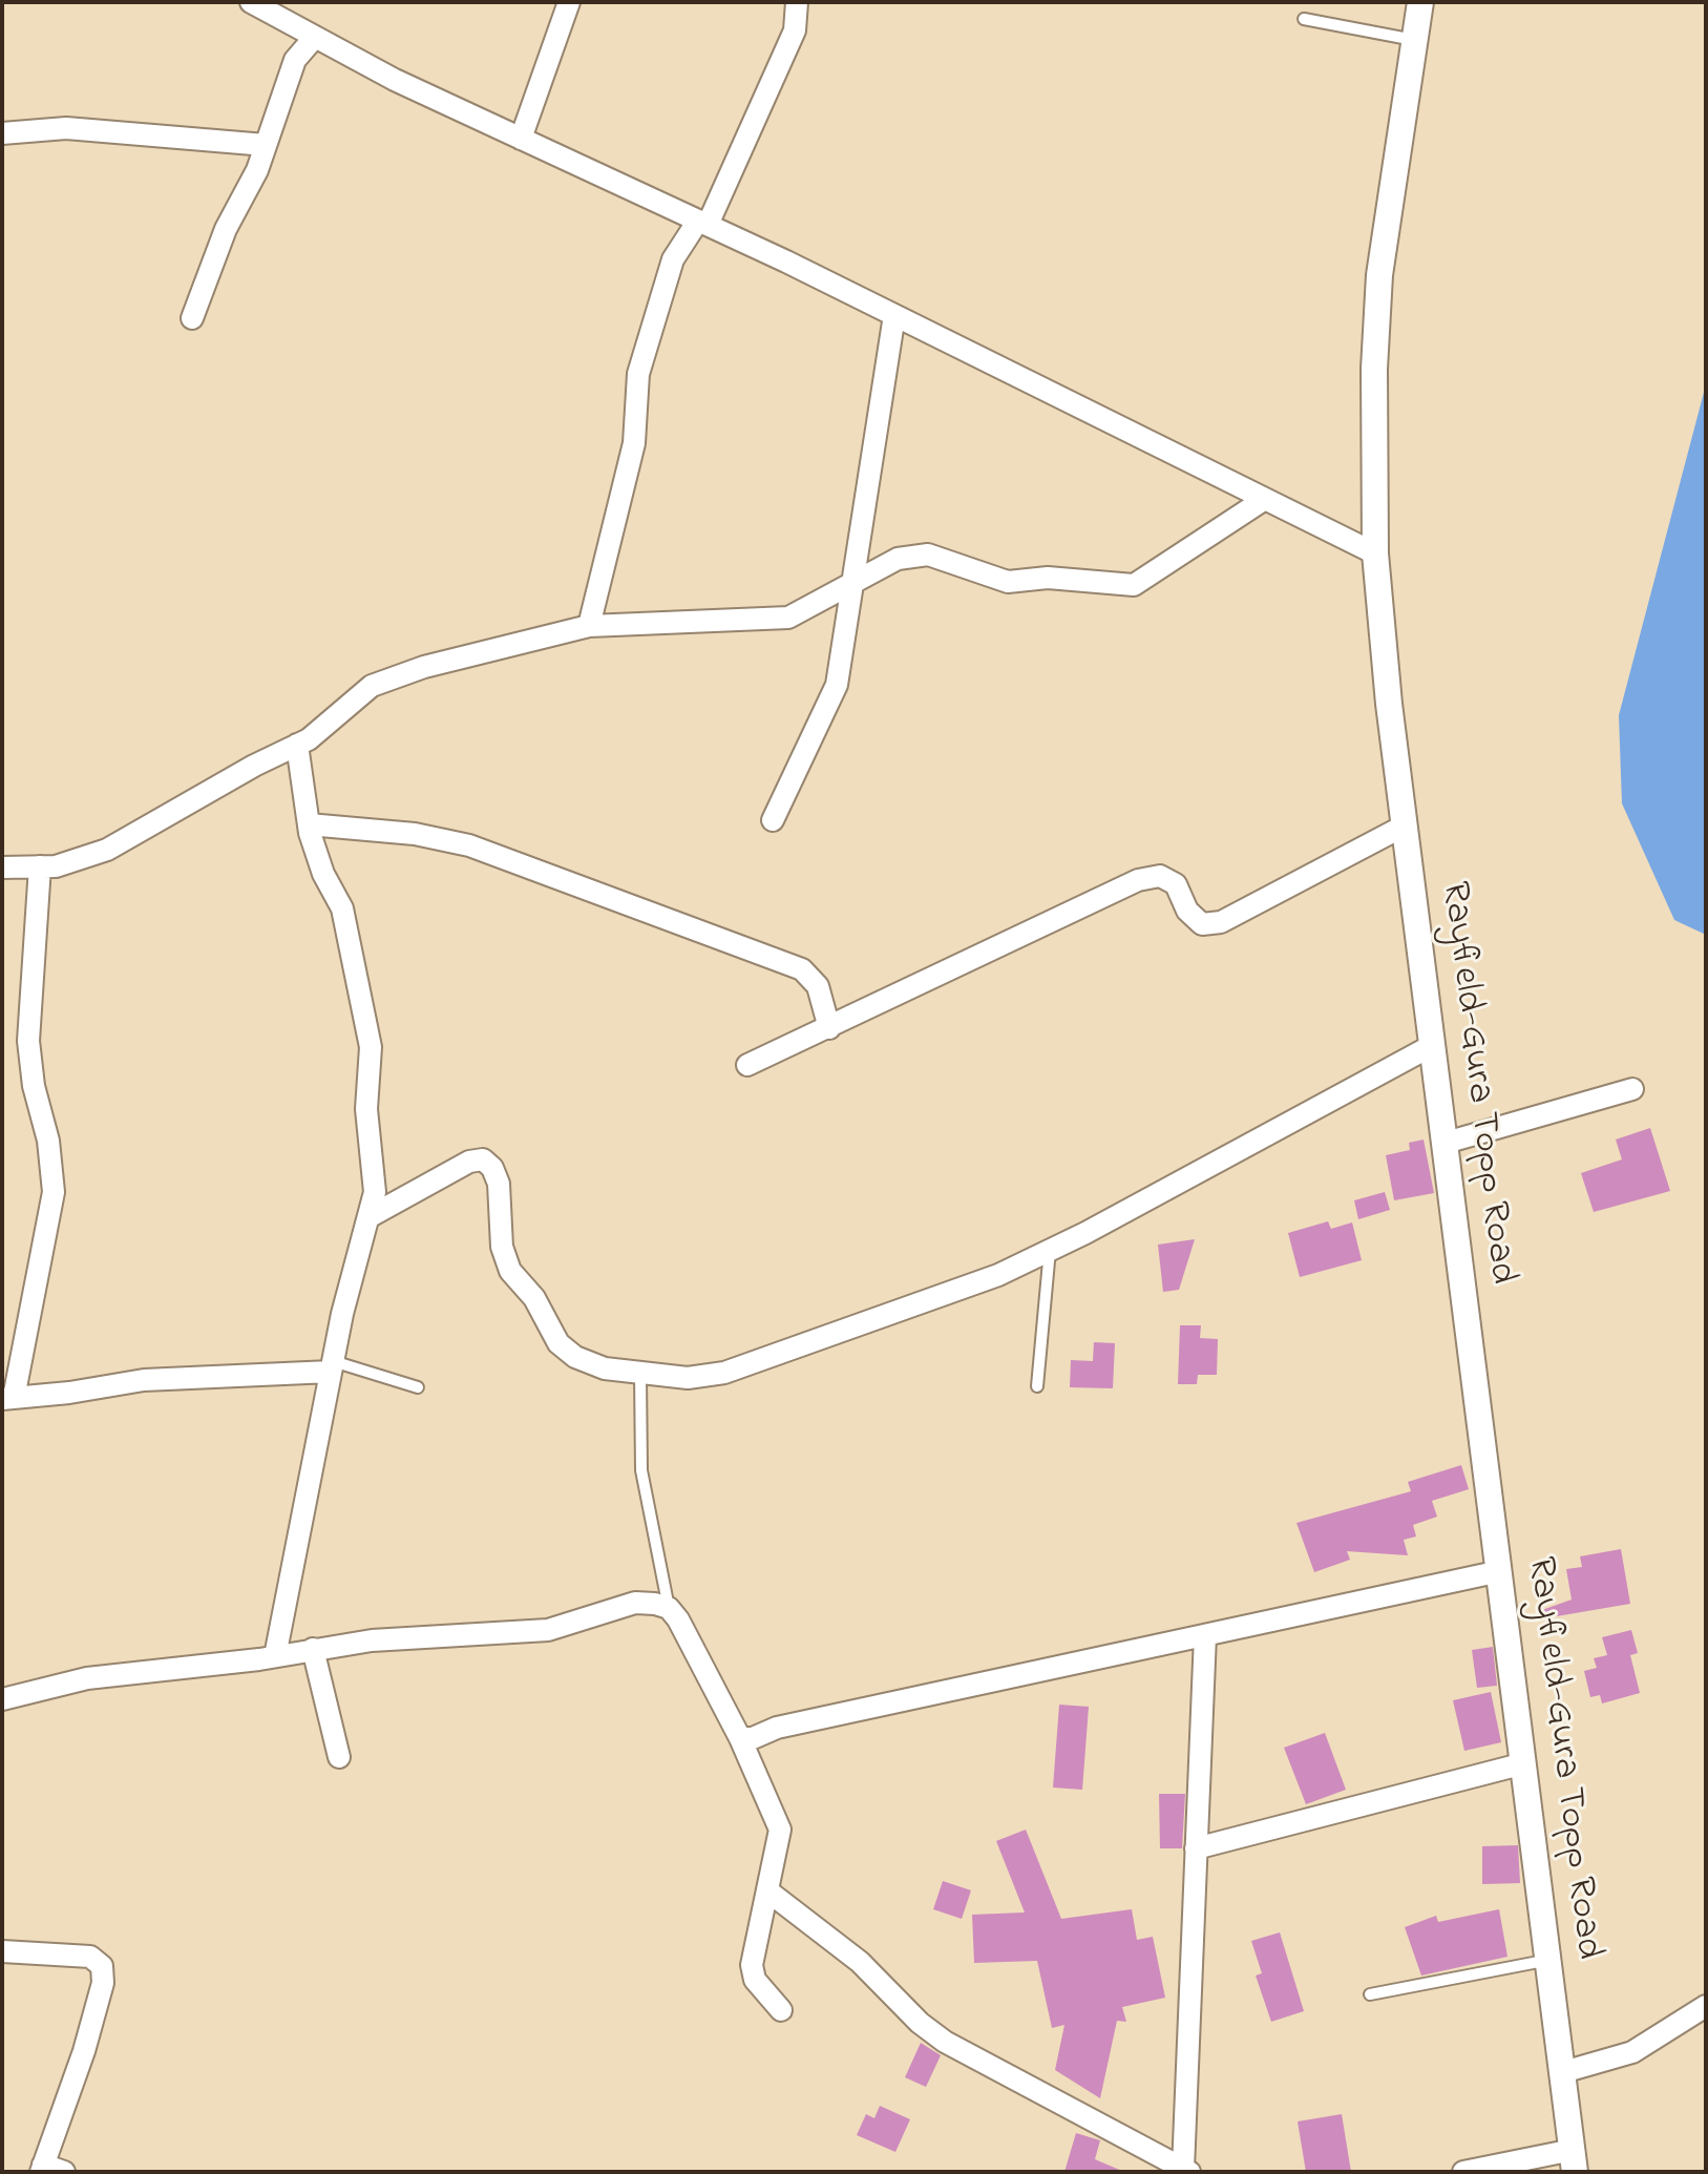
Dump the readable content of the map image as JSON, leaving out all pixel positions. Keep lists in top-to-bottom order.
{
  "streets": {
    "street": ["Rayfield-Gura Topp Road"]
  }
}
